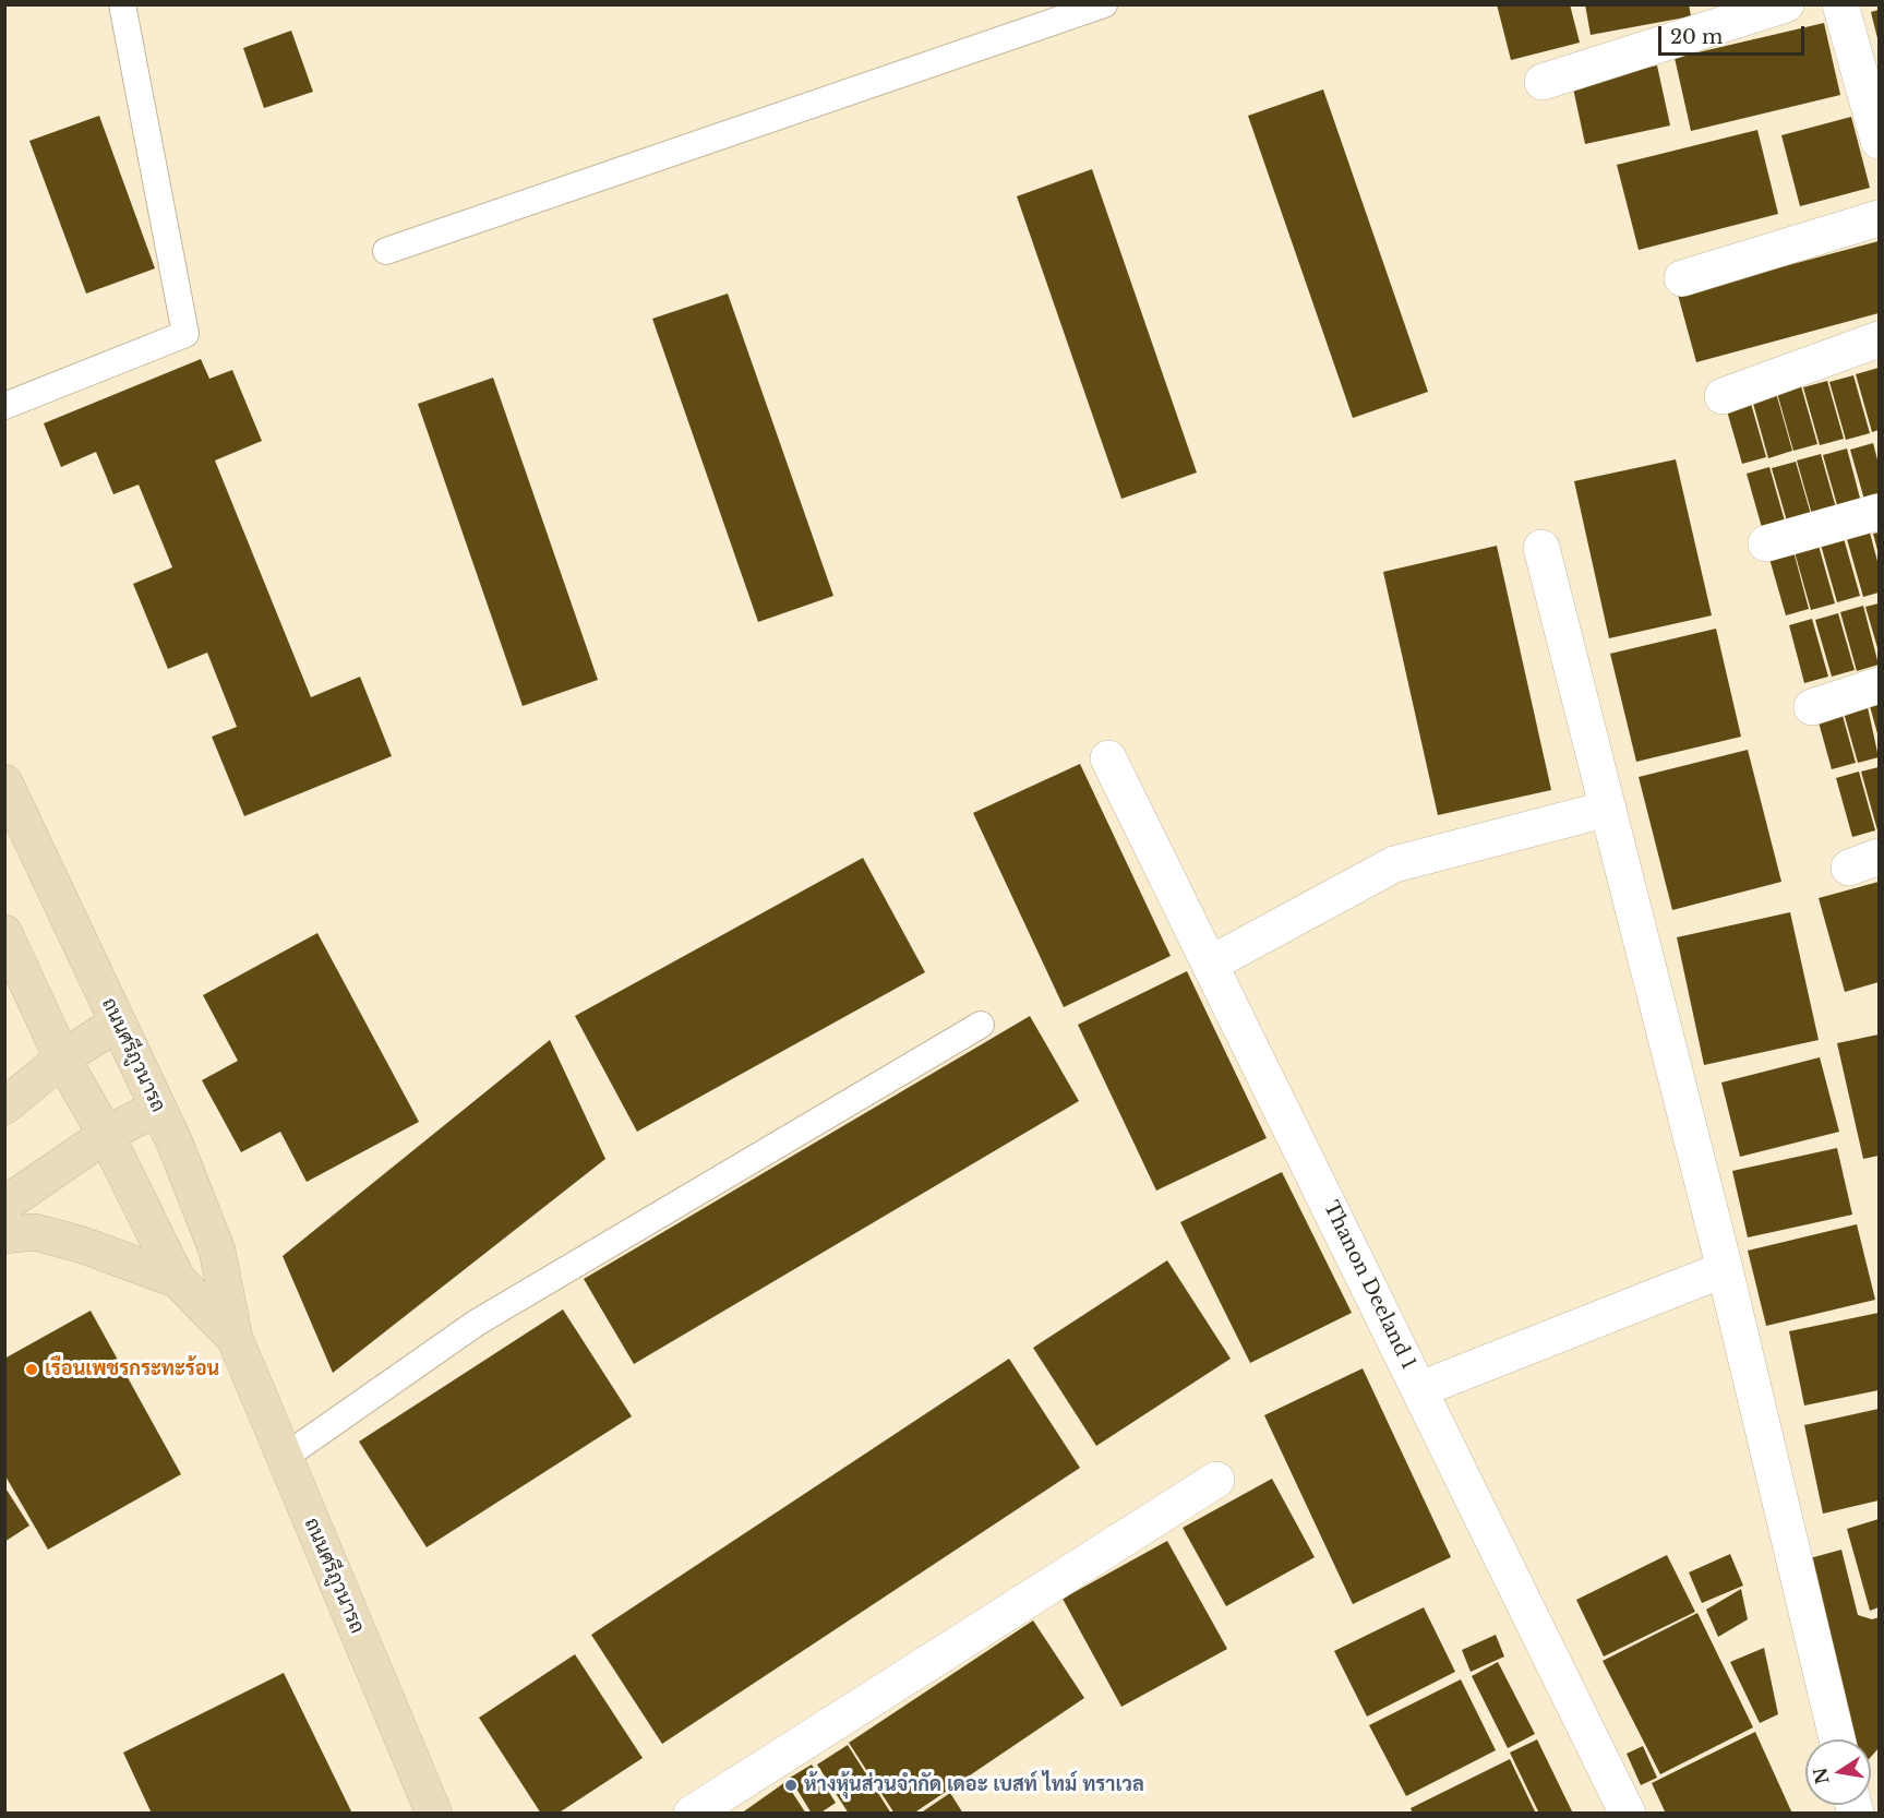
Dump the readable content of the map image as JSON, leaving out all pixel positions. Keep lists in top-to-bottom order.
{
  "streets": {
    "main road": ["ถนนศรีภูวนารถ"],
    "street": ["Thanon Deeland 1"]
  },
  "places": ["เรือนเพชรกระทะร้อน", "ห้างหุ้นส่วนจำกัด เดอะ เบสท์ ไทม์ ทราเวล"],
  "scale_bar": "20 m",
  "north": "left"
}
